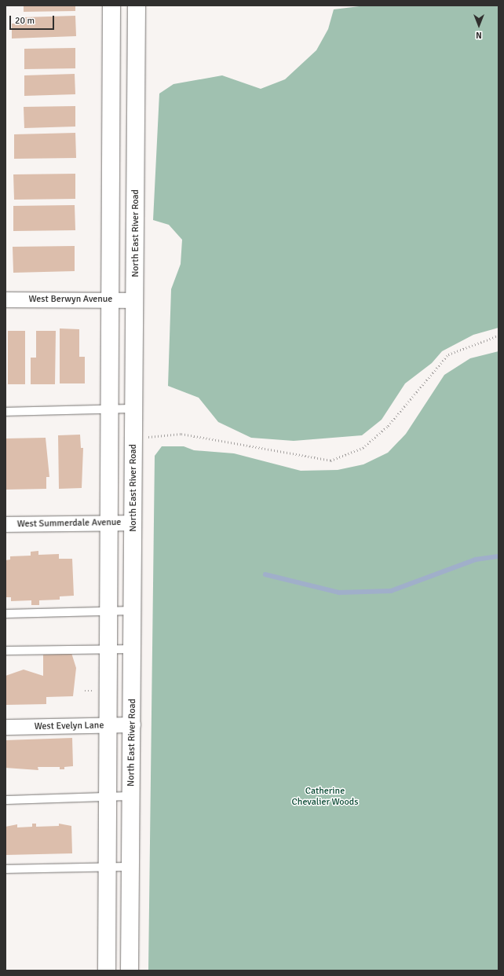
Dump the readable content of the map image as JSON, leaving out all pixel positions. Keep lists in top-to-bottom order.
{
  "streets": {
    "main road": ["North East River Road"],
    "street": ["West Berwyn Avenue", "West Summerdale Avenue", "West Evelyn Lane"]
  },
  "crossings": [
    ["North East River Road", "West Berwyn Avenue"],
    ["North East River Road", "West Summerdale Avenue"],
    ["North East River Road", "West Evelyn Lane"]
  ],
  "parks": ["Catherine Chevalier Woods"],
  "scale_bar": "20 m",
  "north": "bottom"
}
